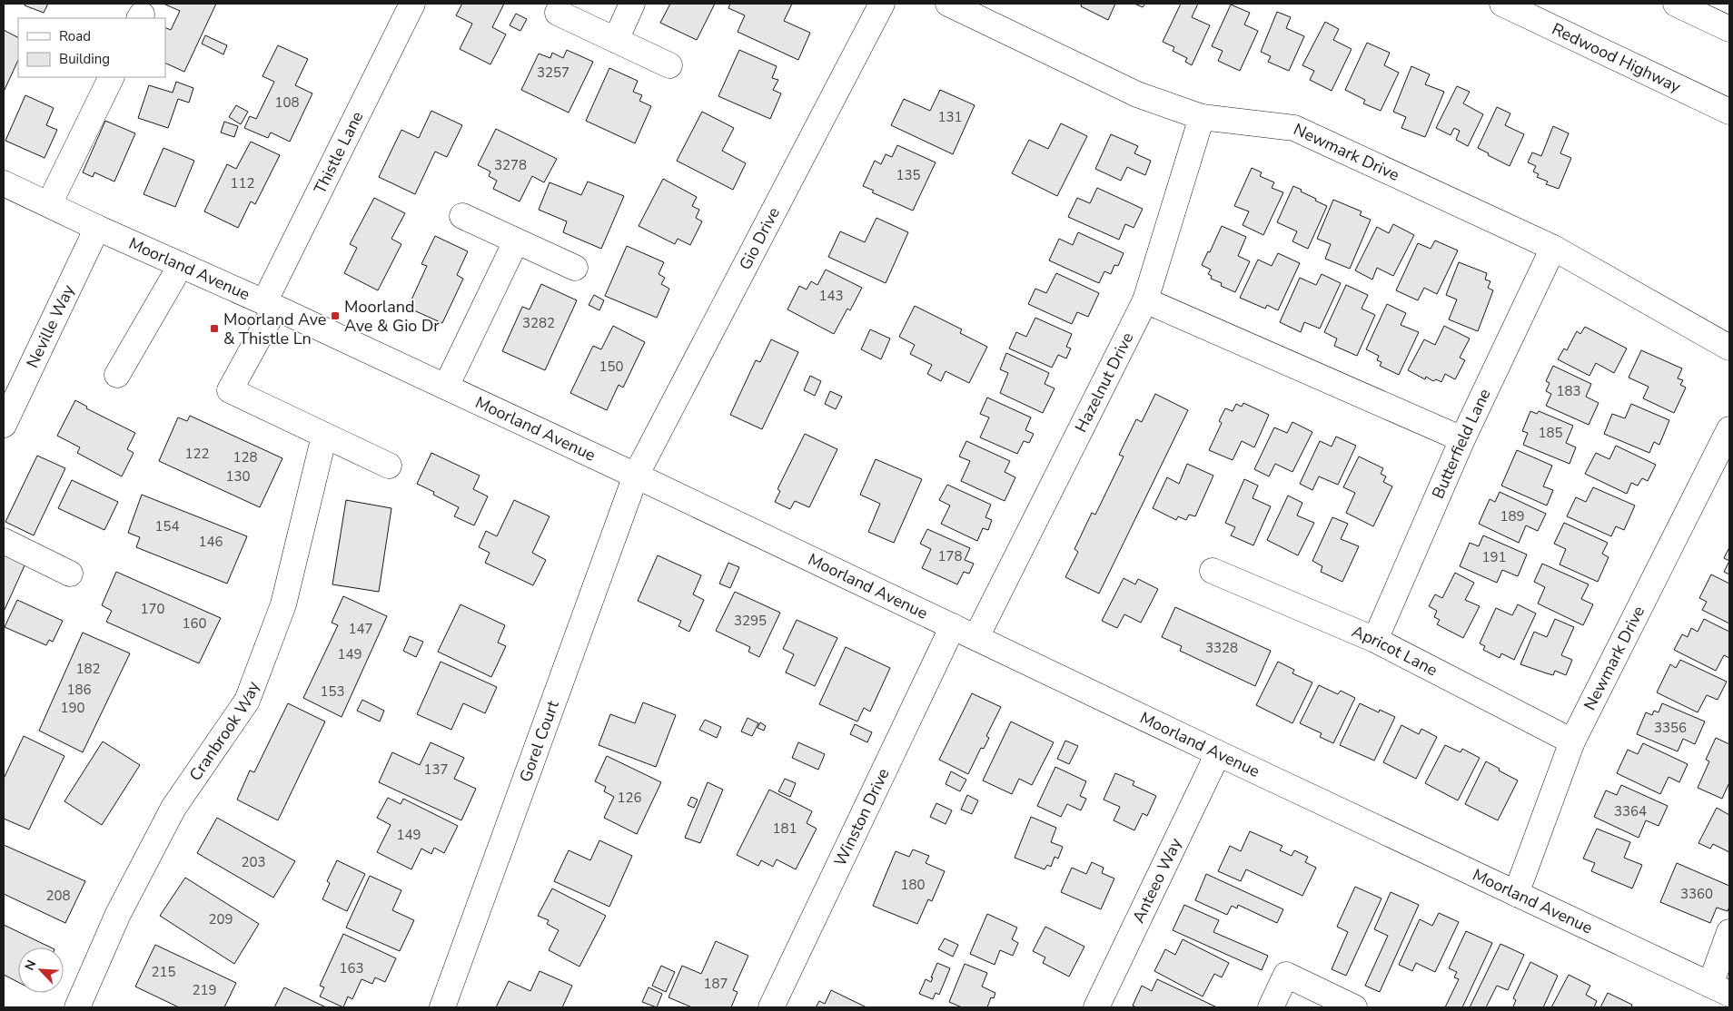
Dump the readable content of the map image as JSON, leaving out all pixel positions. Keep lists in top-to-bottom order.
{
  "streets": {
    "main road": [
      "Redwood Highway",
      "Thistle Lane",
      "Newmark Drive",
      "Gio Drive",
      "Moorland Avenue",
      "Neville Way",
      "Hazelnut Drive",
      "Butterfield Lane",
      "Apricot Lane",
      "Cranbrook Way",
      "Gorel Court",
      "Winston Drive",
      "Anteeo Way"
    ]
  },
  "crossings": [
    ["Thistle Lane", "Moorland Avenue"],
    ["Thistle Lane", "Cranbrook Way"],
    ["Newmark Drive", "Moorland Avenue"],
    ["Newmark Drive", "Hazelnut Drive"],
    ["Newmark Drive", "Butterfield Lane"],
    ["Newmark Drive", "Apricot Lane"],
    ["Gio Drive", "Moorland Avenue"],
    ["Gio Drive", "Gorel Court"],
    ["Moorland Avenue", "Neville Way"],
    ["Moorland Avenue", "Hazelnut Drive"],
    ["Moorland Avenue", "Gorel Court"],
    ["Moorland Avenue", "Winston Drive"],
    ["Moorland Avenue", "Anteeo Way"],
    ["Butterfield Lane", "Apricot Lane"]
  ],
  "places": {
    "transit": ["Moorland Ave & Gio Dr", "Moorland Ave & Thistle Ln"]
  },
  "house_numbers": [
    "3257",
    "108",
    "131",
    "3278",
    "135",
    "112",
    "143",
    "3282",
    "150",
    "183",
    "185",
    "122",
    "128",
    "130",
    "189",
    "154",
    "146",
    "178",
    "191",
    "170",
    "3295",
    "160",
    "147",
    "3328",
    "149",
    "182",
    "186",
    "153",
    "190",
    "3356",
    "137",
    "126",
    "3364",
    "181",
    "149",
    "203",
    "180",
    "3360",
    "208",
    "209",
    "163",
    "215",
    "187",
    "219"
  ],
  "legend": ["Road", "Building"],
  "north": "top left"
}
